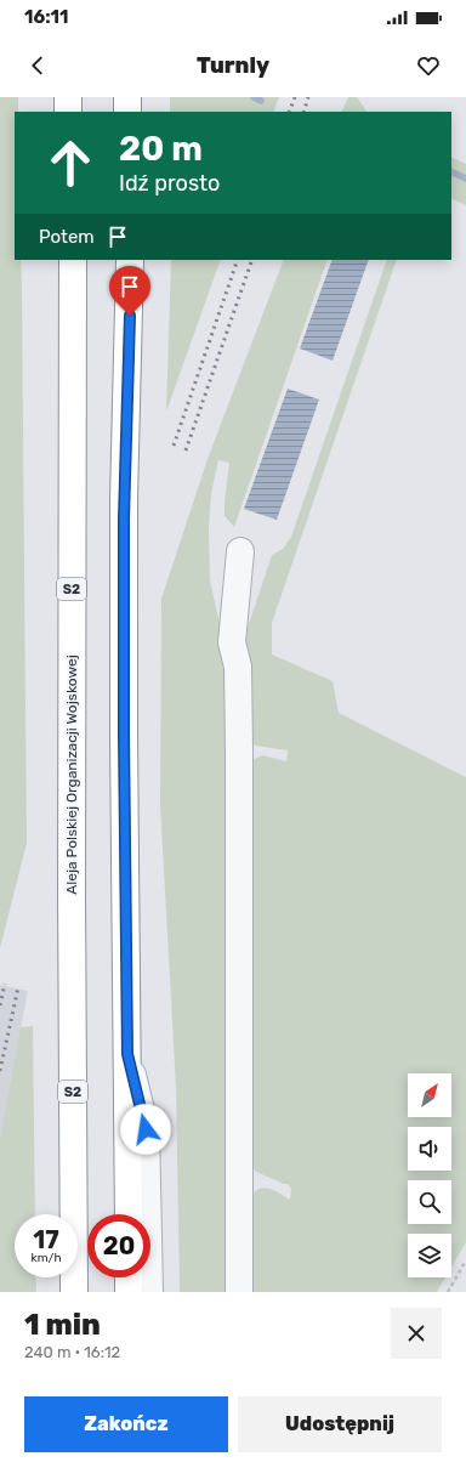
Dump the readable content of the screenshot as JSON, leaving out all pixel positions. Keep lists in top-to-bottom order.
{
  "streets": {
    "highway": ["S2", "Aleja Polskiej Organizacji Wojskowej"]
  },
  "north": "top right",
  "page": {
    "status": "16:11",
    "header": "Turnly",
    "turn": ["20 m", "Idź prosto"],
    "then": "Potem",
    "speed": "17 km/h",
    "limit": "20",
    "heading": ["1 min", "240 m · 16:12"],
    "buttons": ["Zakończ", "Udostępnij"]
  }
}
